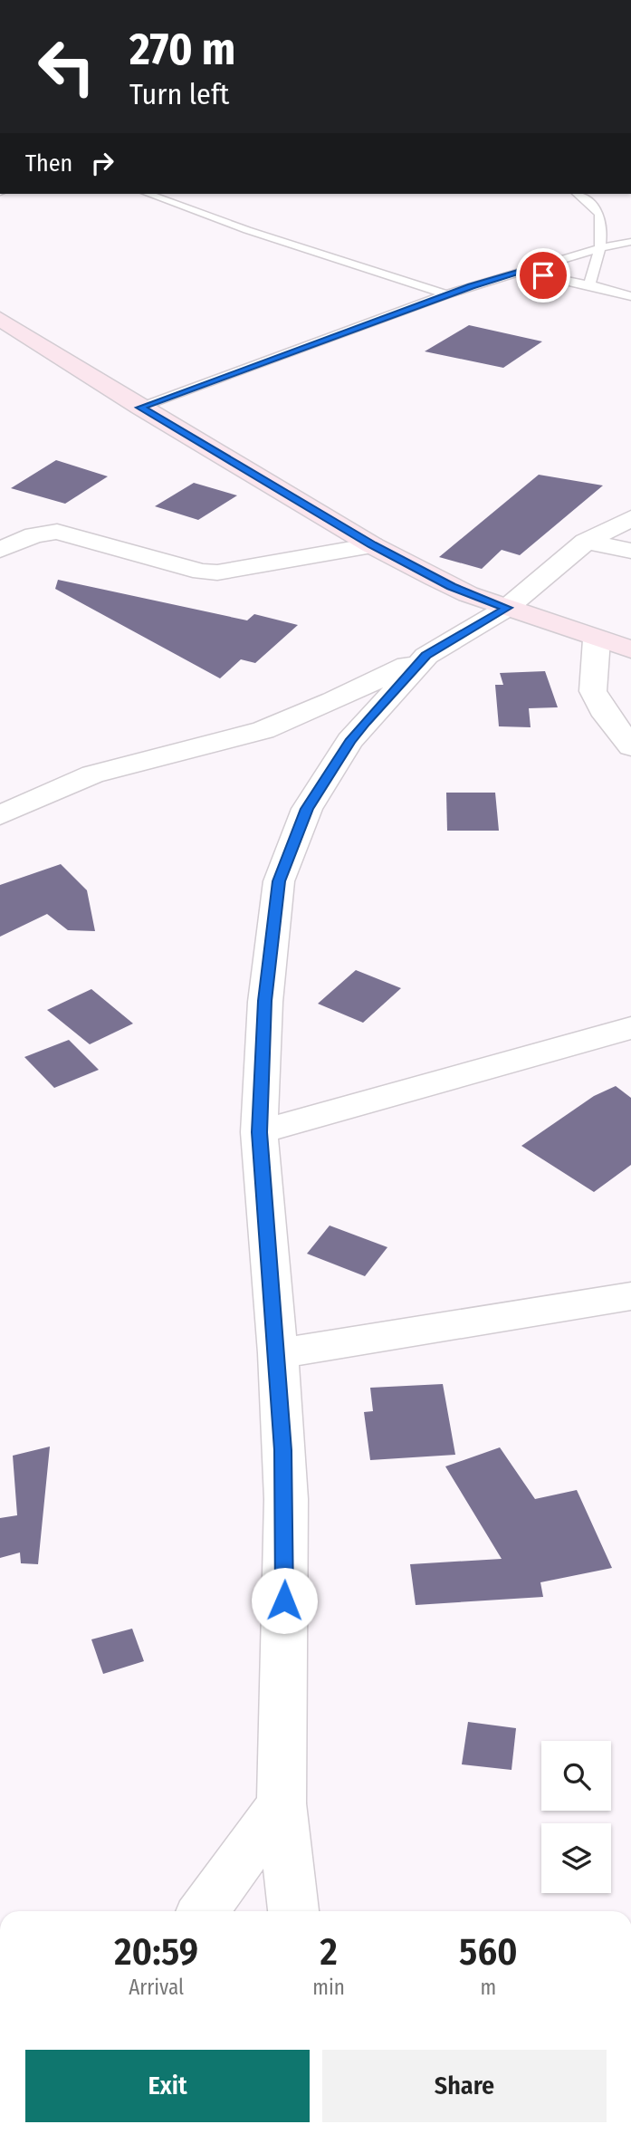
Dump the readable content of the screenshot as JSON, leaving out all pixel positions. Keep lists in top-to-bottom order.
{
  "page": {
    "turn": ["270 m", "Turn left"],
    "then": "Then",
    "eta": [
      "20:59",
      "Arrival",
      "2",
      "min",
      "560",
      "m"
    ],
    "buttons": ["Exit", "Share"]
  }
}
